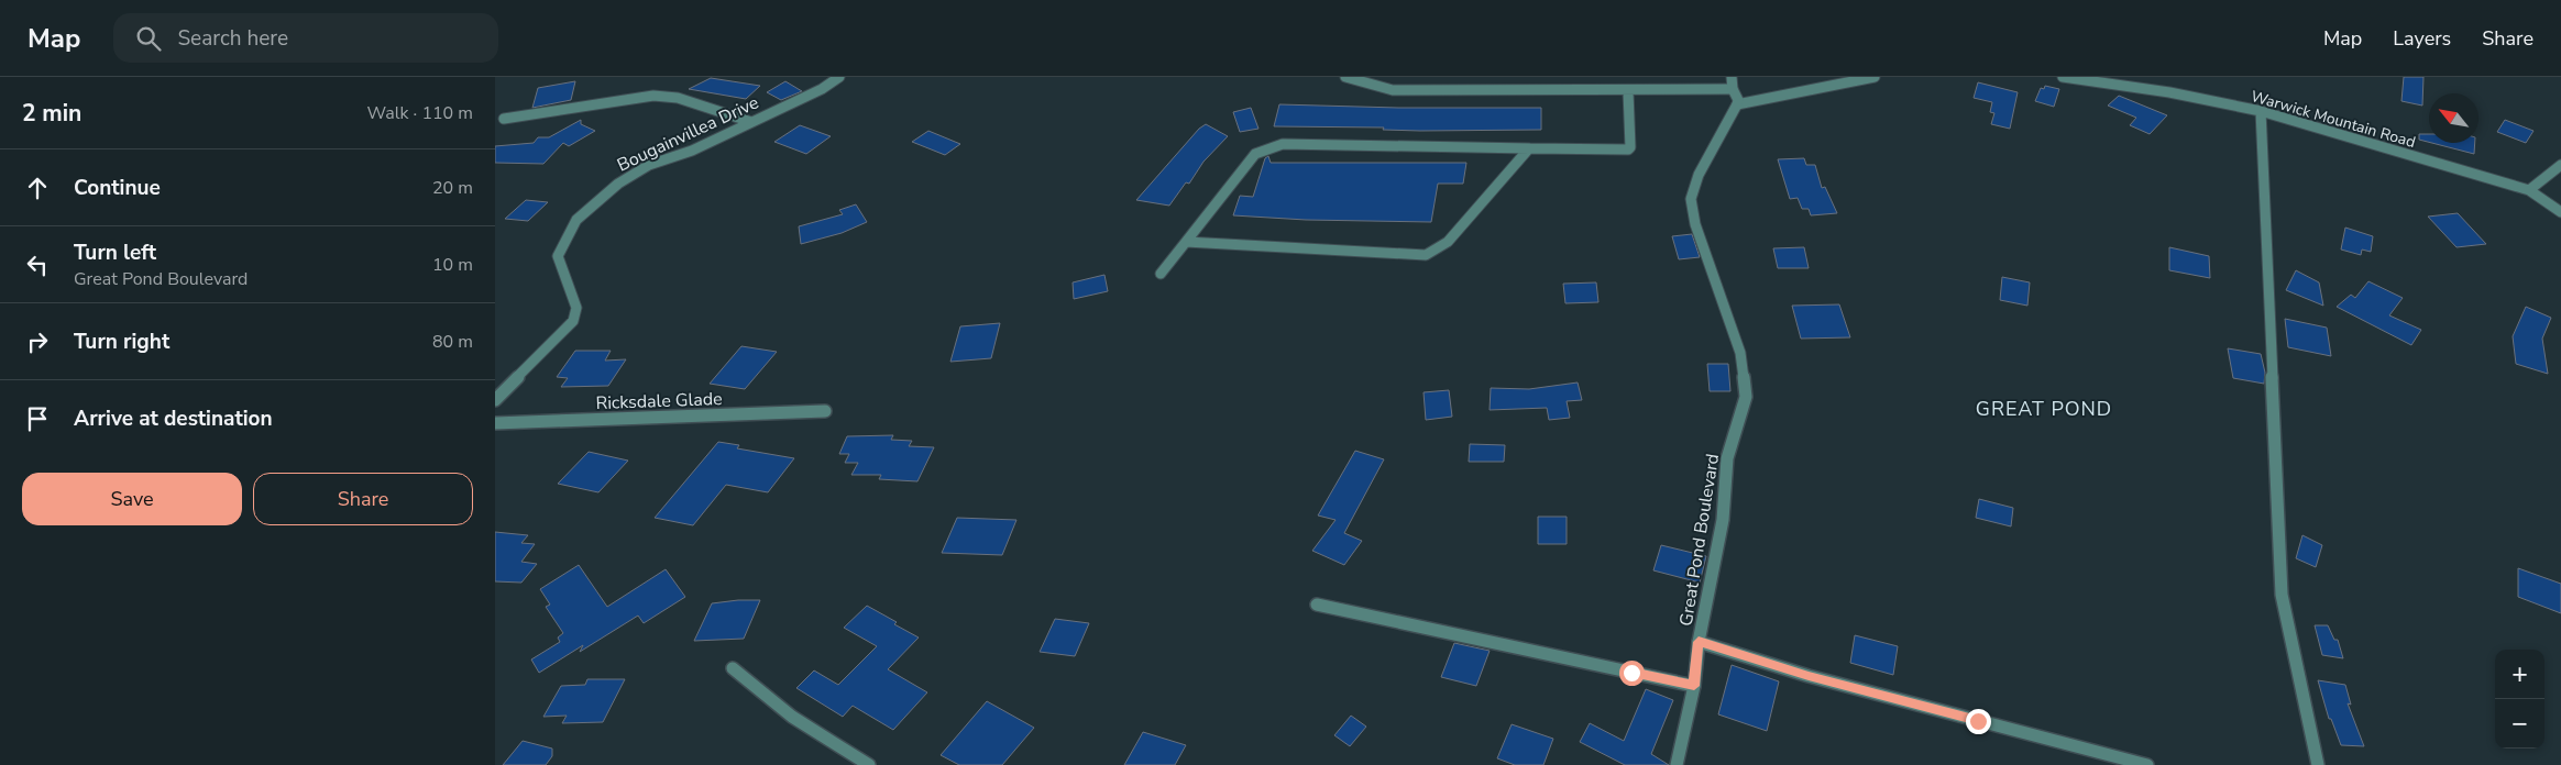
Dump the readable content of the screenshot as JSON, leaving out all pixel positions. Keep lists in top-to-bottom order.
{
  "streets": {
    "street": [
      "Warwick Mountain Road",
      "Bougainvillea Drive",
      "Ricksdale Glade",
      "Great Pond Boulevard"
    ]
  },
  "districts": ["GREAT POND"],
  "north": "top left",
  "page": {
    "header": "Map",
    "search": "Search here",
    "nav": ["Map", "Layers", "Share"],
    "heading": ["2 min", "Walk · 110 m"],
    "list": [
      ["Continue", "20 m"],
      ["Turn left", "Great Pond Boulevard", "10 m"],
      ["Turn right", "80 m"],
      "Arrive at destination"
    ],
    "buttons": ["Save", "Share"],
    "map_buttons": ["+", "−"]
  }
}
